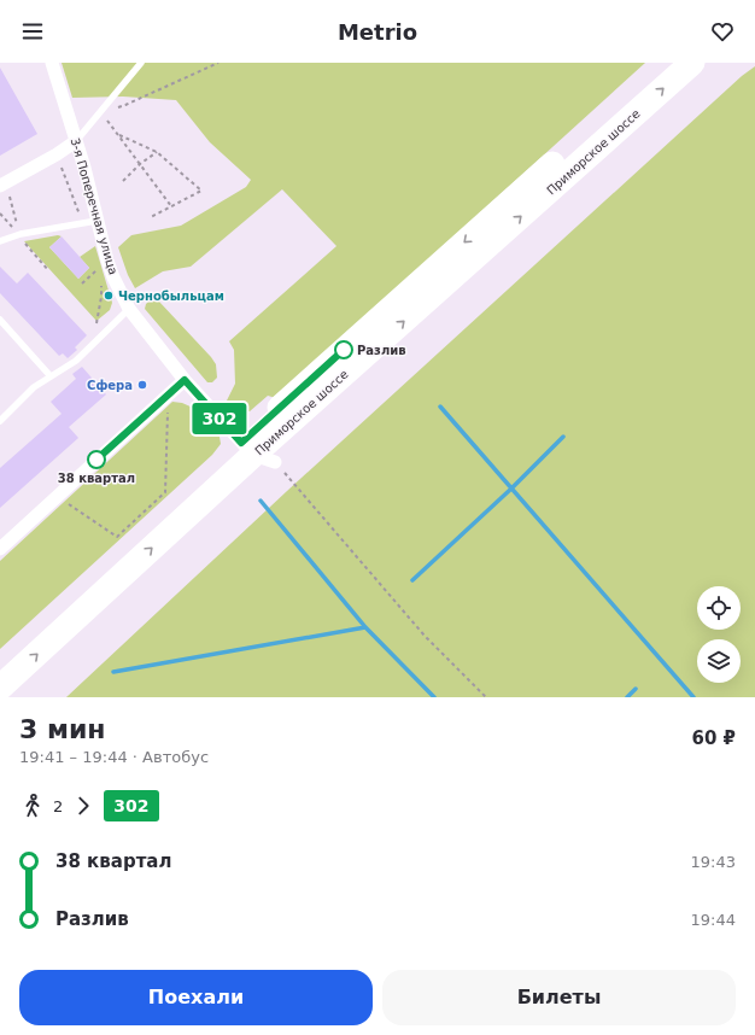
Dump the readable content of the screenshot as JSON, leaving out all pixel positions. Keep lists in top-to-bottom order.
{
  "streets": {
    "highway": ["Приморское шоссе"],
    "street": ["3-я Поперечная улица"]
  },
  "crossings": [
    ["Приморское шоссе", "3-я Поперечная улица"]
  ],
  "places": [
    "Чернобыльцам",
    "Разлив",
    "Сфера",
    "38 квартал"
  ],
  "lines": ["bus line 302"],
  "page": {
    "header": "Metrio",
    "on_map": "302",
    "heading": ["3 мин", "19:41 – 19:44 · Автобус", "60 ₽"],
    "legs": ["2", "302"],
    "list": [
      {
        "name": "38 квартал",
        "value": "19:43"
      },
      {
        "name": "Разлив",
        "value": "19:44"
      }
    ],
    "buttons": ["Поехали", "Билеты"]
  }
}
